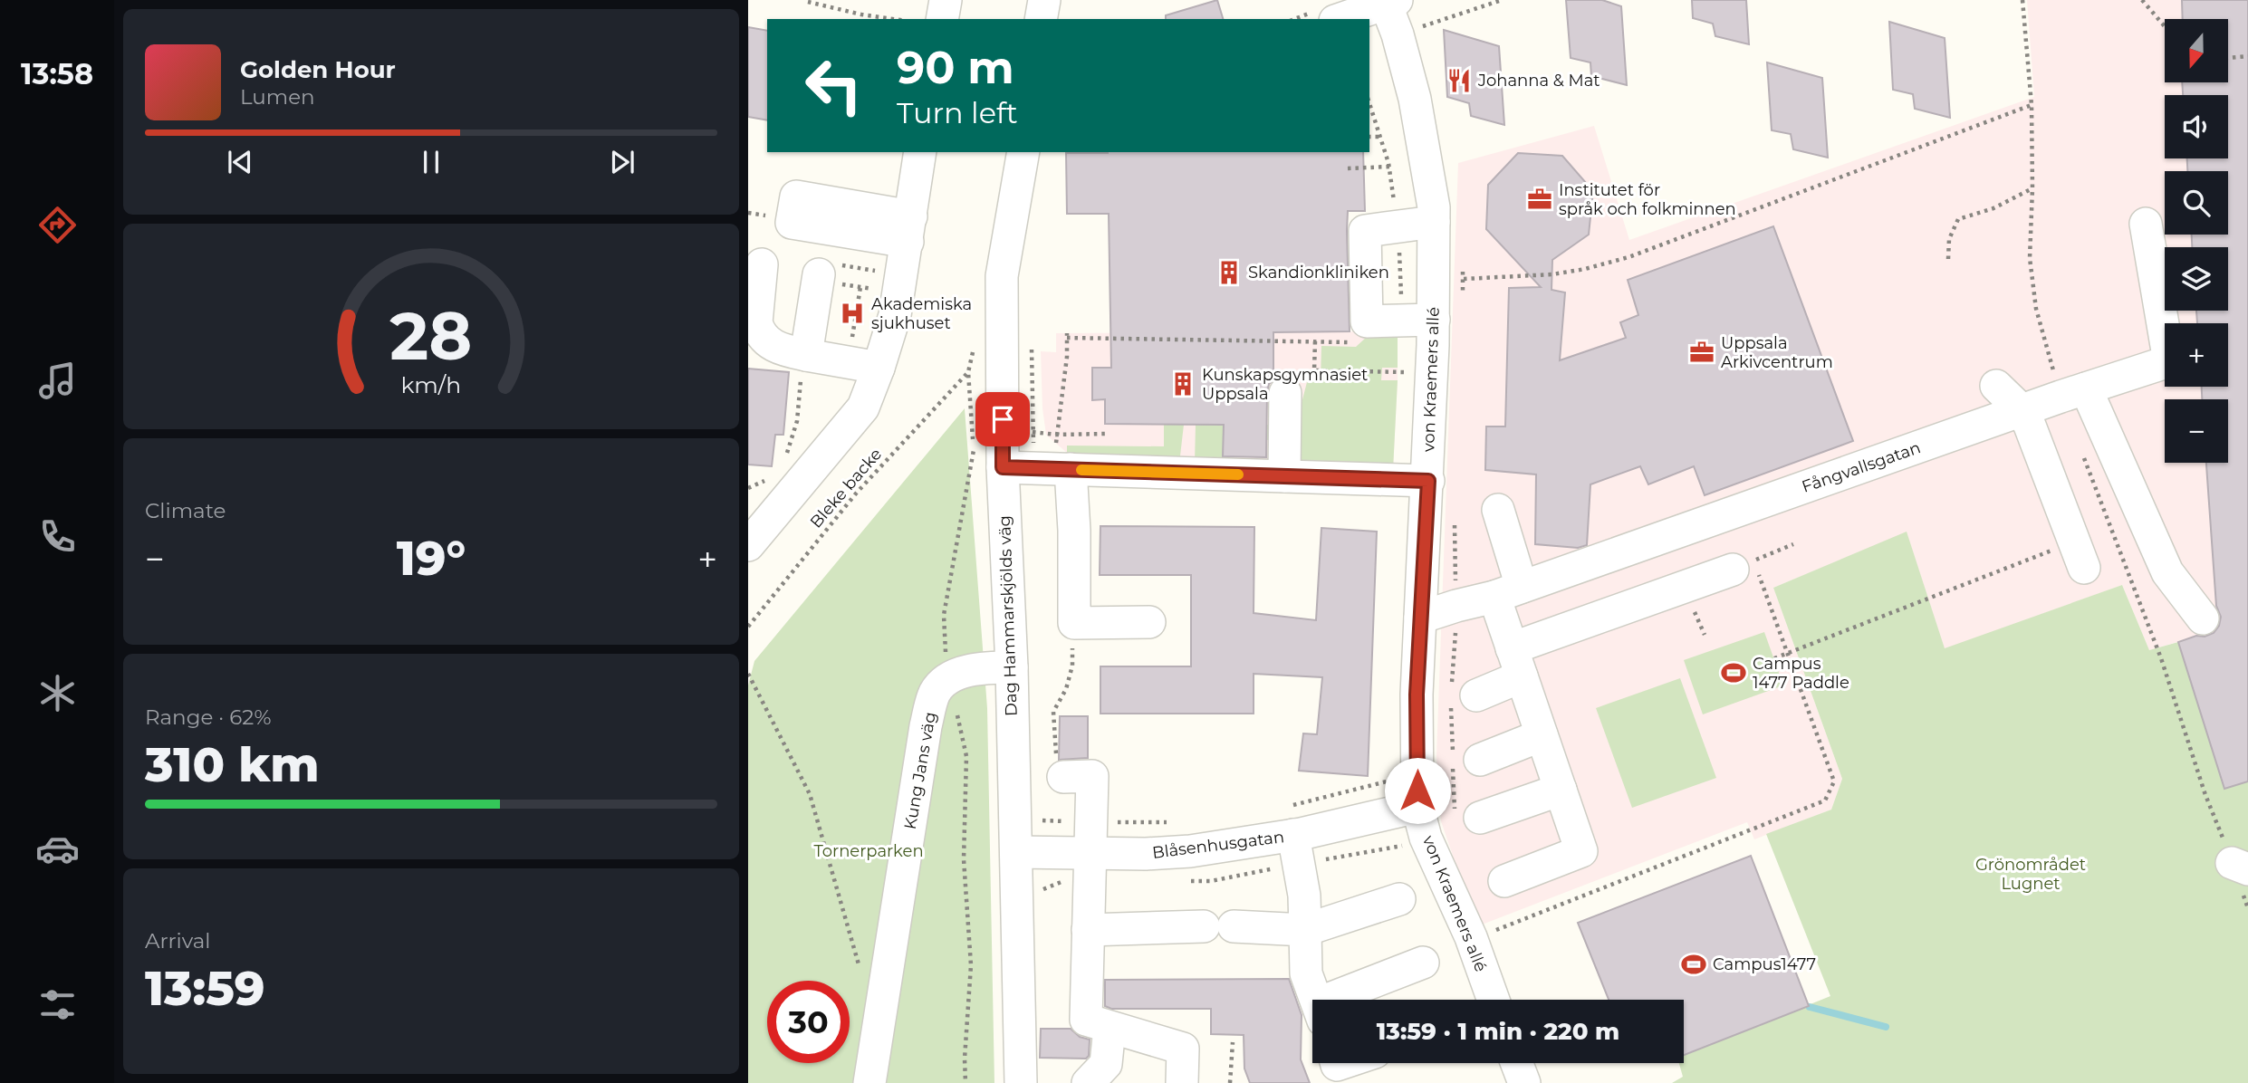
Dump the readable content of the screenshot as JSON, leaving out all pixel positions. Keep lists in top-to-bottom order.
{
  "streets": {
    "street": [
      "von Kraemers allé",
      "Fångvallsgatan",
      "Dag Hammarskjölds väg",
      "Kung Jans väg",
      "Blåsenhusgatan"
    ],
    "path": ["Bleke backe"]
  },
  "crossings": [
    ["von Kraemers allé", "Fångvallsgatan"],
    ["von Kraemers allé", "Blåsenhusgatan"],
    ["Dag Hammarskjölds väg", "Blåsenhusgatan"]
  ],
  "parks": ["Tornerparken", "Grönområdet Lugnet"],
  "places": {
    "restaurant": ["Johanna & Mat"],
    "office": ["Institutet för språk och folkminnen", "Uppsala Arkivcentrum"],
    "building": ["Skandionkliniken", "Kunskapsgymnasiet Uppsala"],
    "hospital": ["Akademiska sjukhuset"],
    "sports": ["Campus 1477 Paddle", "Campus1477"]
  },
  "north": "bottom",
  "page": {
    "tabs": "13:58",
    "map_buttons": ["+", "−"],
    "turn": ["90 m", "Turn left"],
    "song": ["Golden Hour", "Lumen"],
    "tile": [
      "Climate",
      ["Range · 62%", "310 km"],
      ["Arrival", "13:59"]
    ],
    "heat": ["−", "19°", "+"],
    "limit": "30",
    "trip": "13:59 · 1 min · 220 m",
    "gauge": ["28", "km/h"]
  }
}
